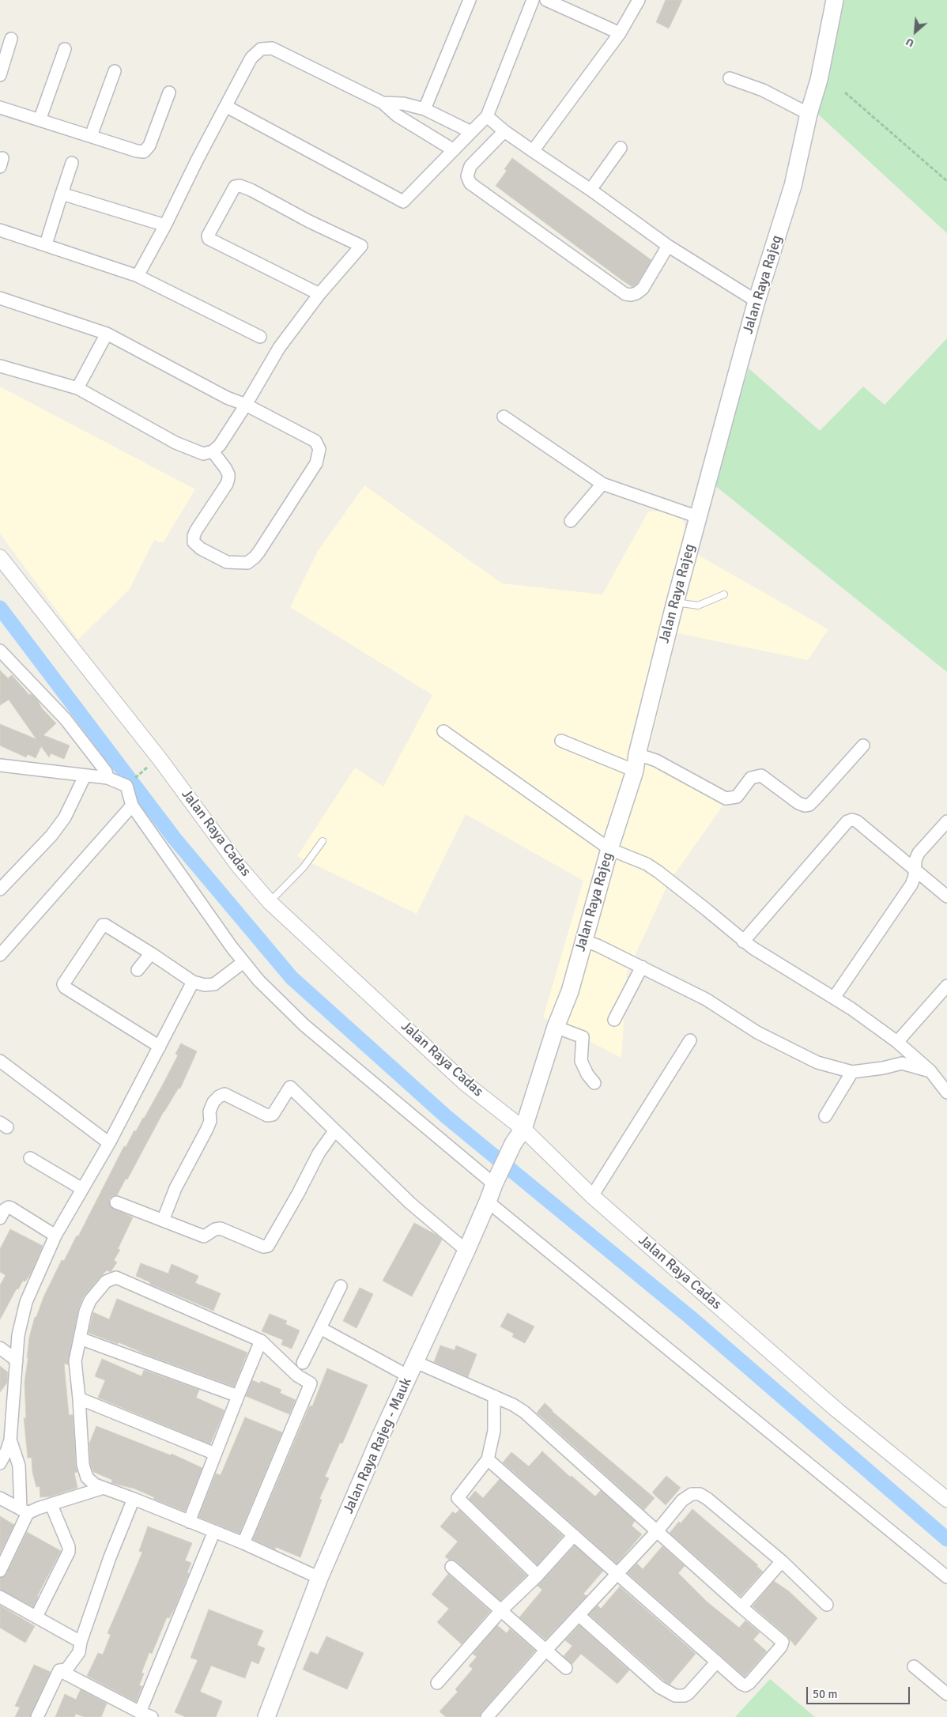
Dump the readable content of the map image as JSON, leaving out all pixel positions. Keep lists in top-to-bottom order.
{
  "streets": {
    "main road": ["Jalan Raya Rajeg", "Jalan Raya Rajeg - Mauk"],
    "street": ["Jalan Raya Cadas"]
  },
  "crossings": [
    ["Jalan Raya Rajeg", "Jalan Raya Cadas"],
    ["Jalan Raya Rajeg", "Jalan Raya Rajeg - Mauk"]
  ],
  "scale_bar": "50 m",
  "north": "bottom left"
}
